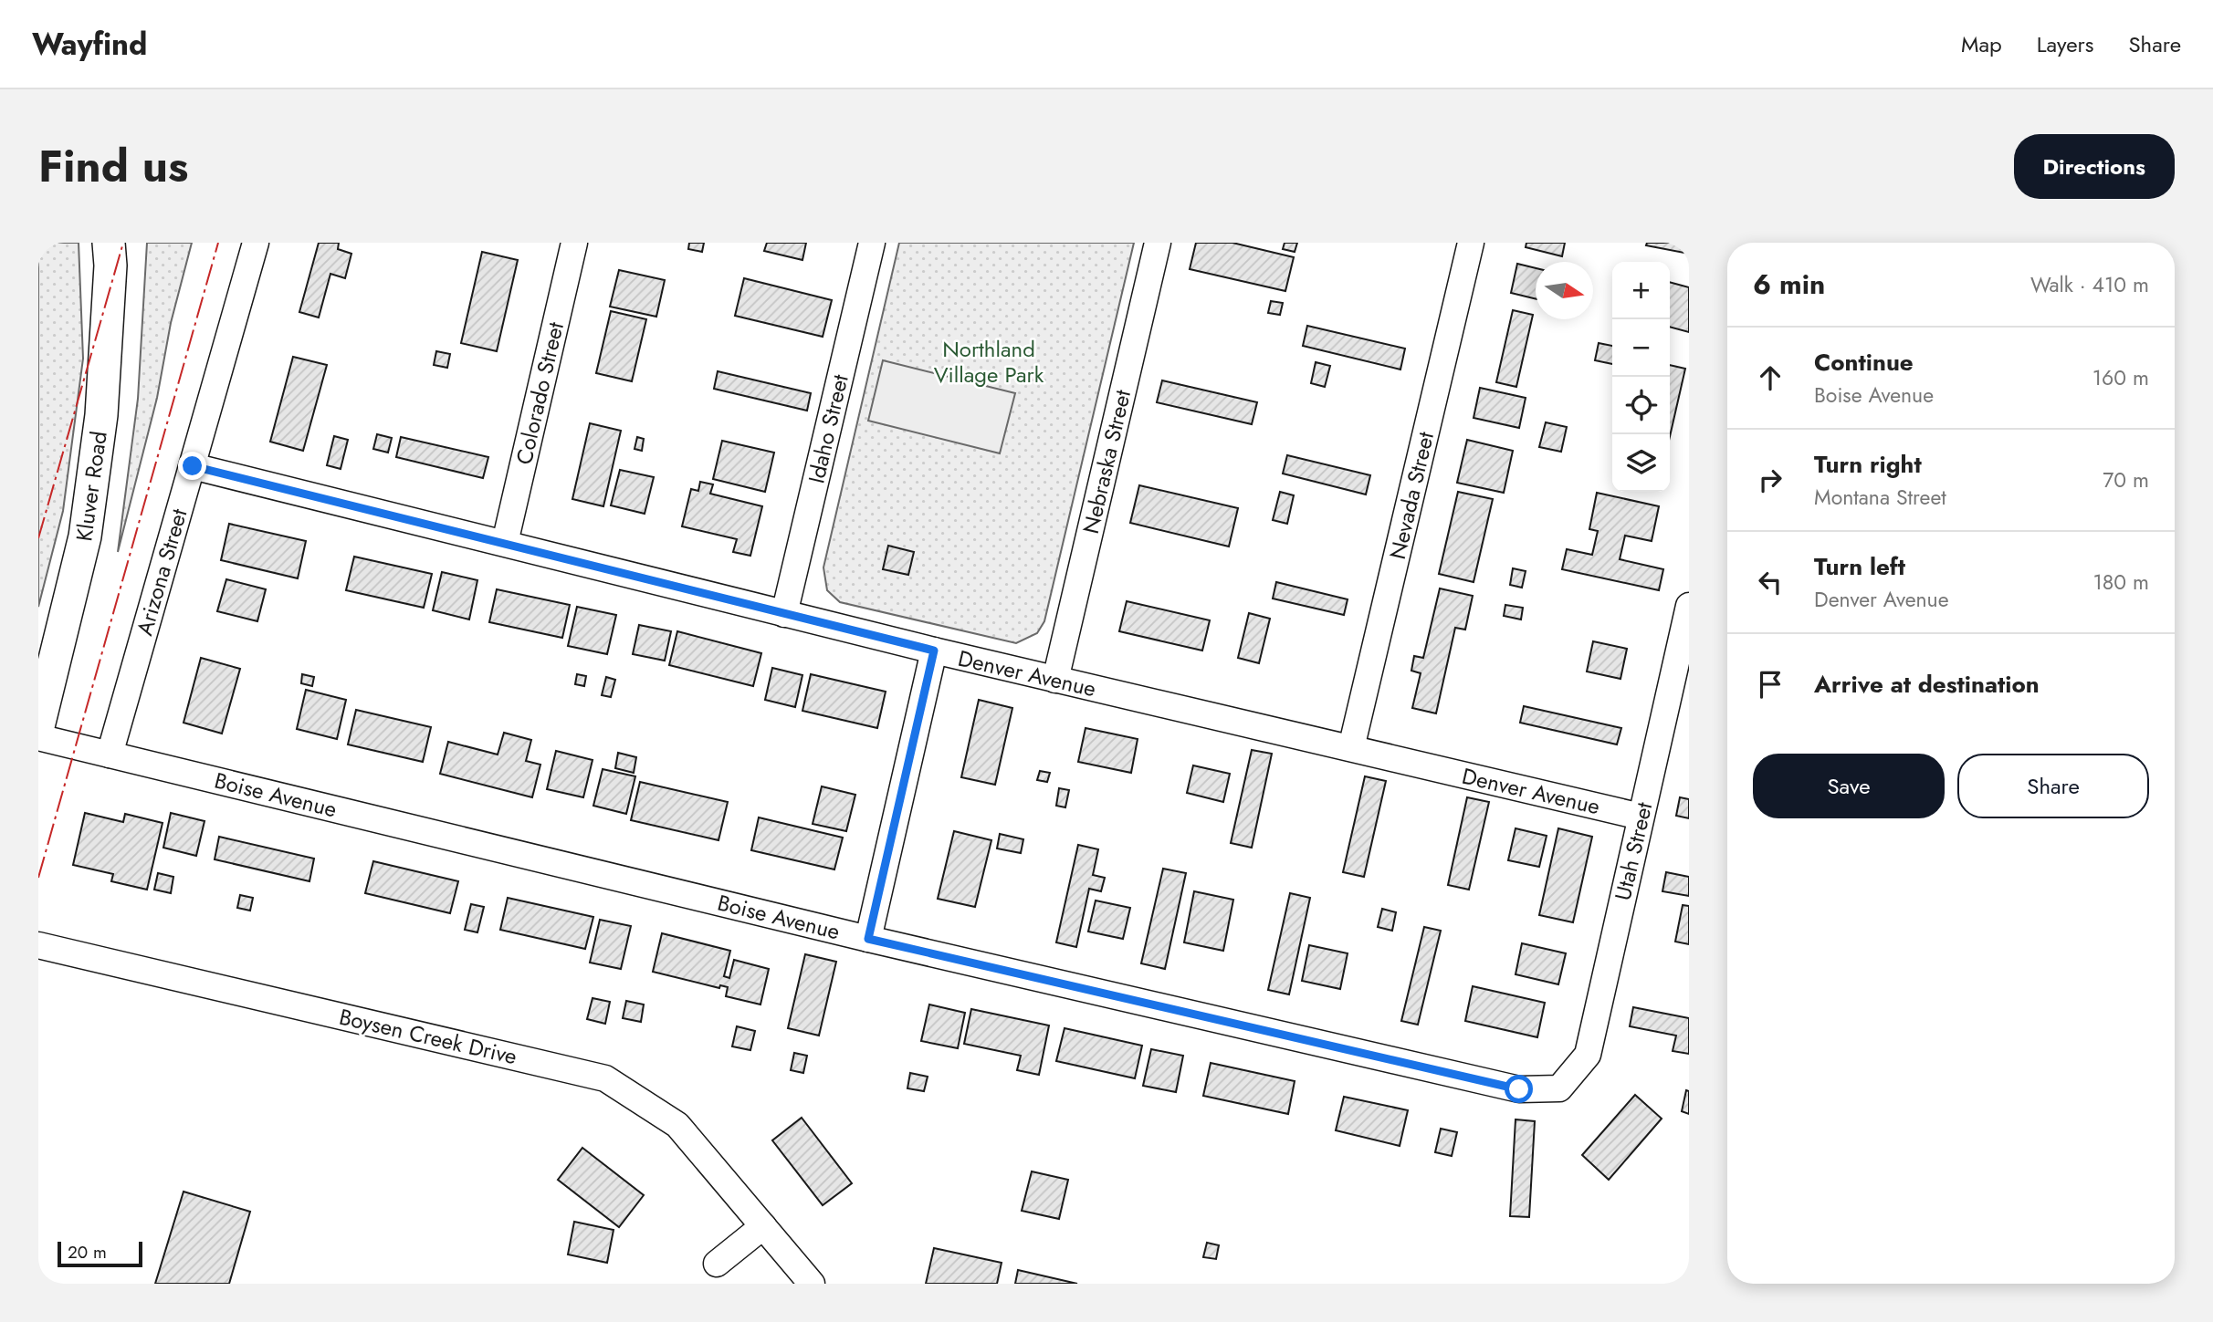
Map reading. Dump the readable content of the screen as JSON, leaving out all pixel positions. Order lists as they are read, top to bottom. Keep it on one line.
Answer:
{"streets":{"street":["Colorado Street","Idaho Street","Nebraska Street","Kluver Road","Nevada Street","Arizona Street","Denver Avenue","Boise Avenue","Utah Street","Boysen Creek Drive"]},"crossings":[["Colorado Street","Denver Avenue"],["Idaho Street","Denver Avenue"],["Nebraska Street","Denver Avenue"],["Nevada Street","Denver Avenue"],["Arizona Street","Denver Avenue"],["Arizona Street","Boise Avenue"],["Denver Avenue","Utah Street"],["Boise Avenue","Utah Street"]],"parks":["Northland Village Park"],"scale_bar":"20 m","north":"right","page":{"header":"Wayfind","nav":["Map","Layers","Share"],"title":"Find us","buttons":["Directions",["Save","Share"]],"heading":["6 min","Walk · 410 m"],"map_buttons":["+","−"],"list":[["Continue","Boise Avenue","160 m"],["Turn right","Montana Street","70 m"],["Turn left","Denver Avenue","180 m"],"Arrive at destination"],"scale":"20 m"}}
